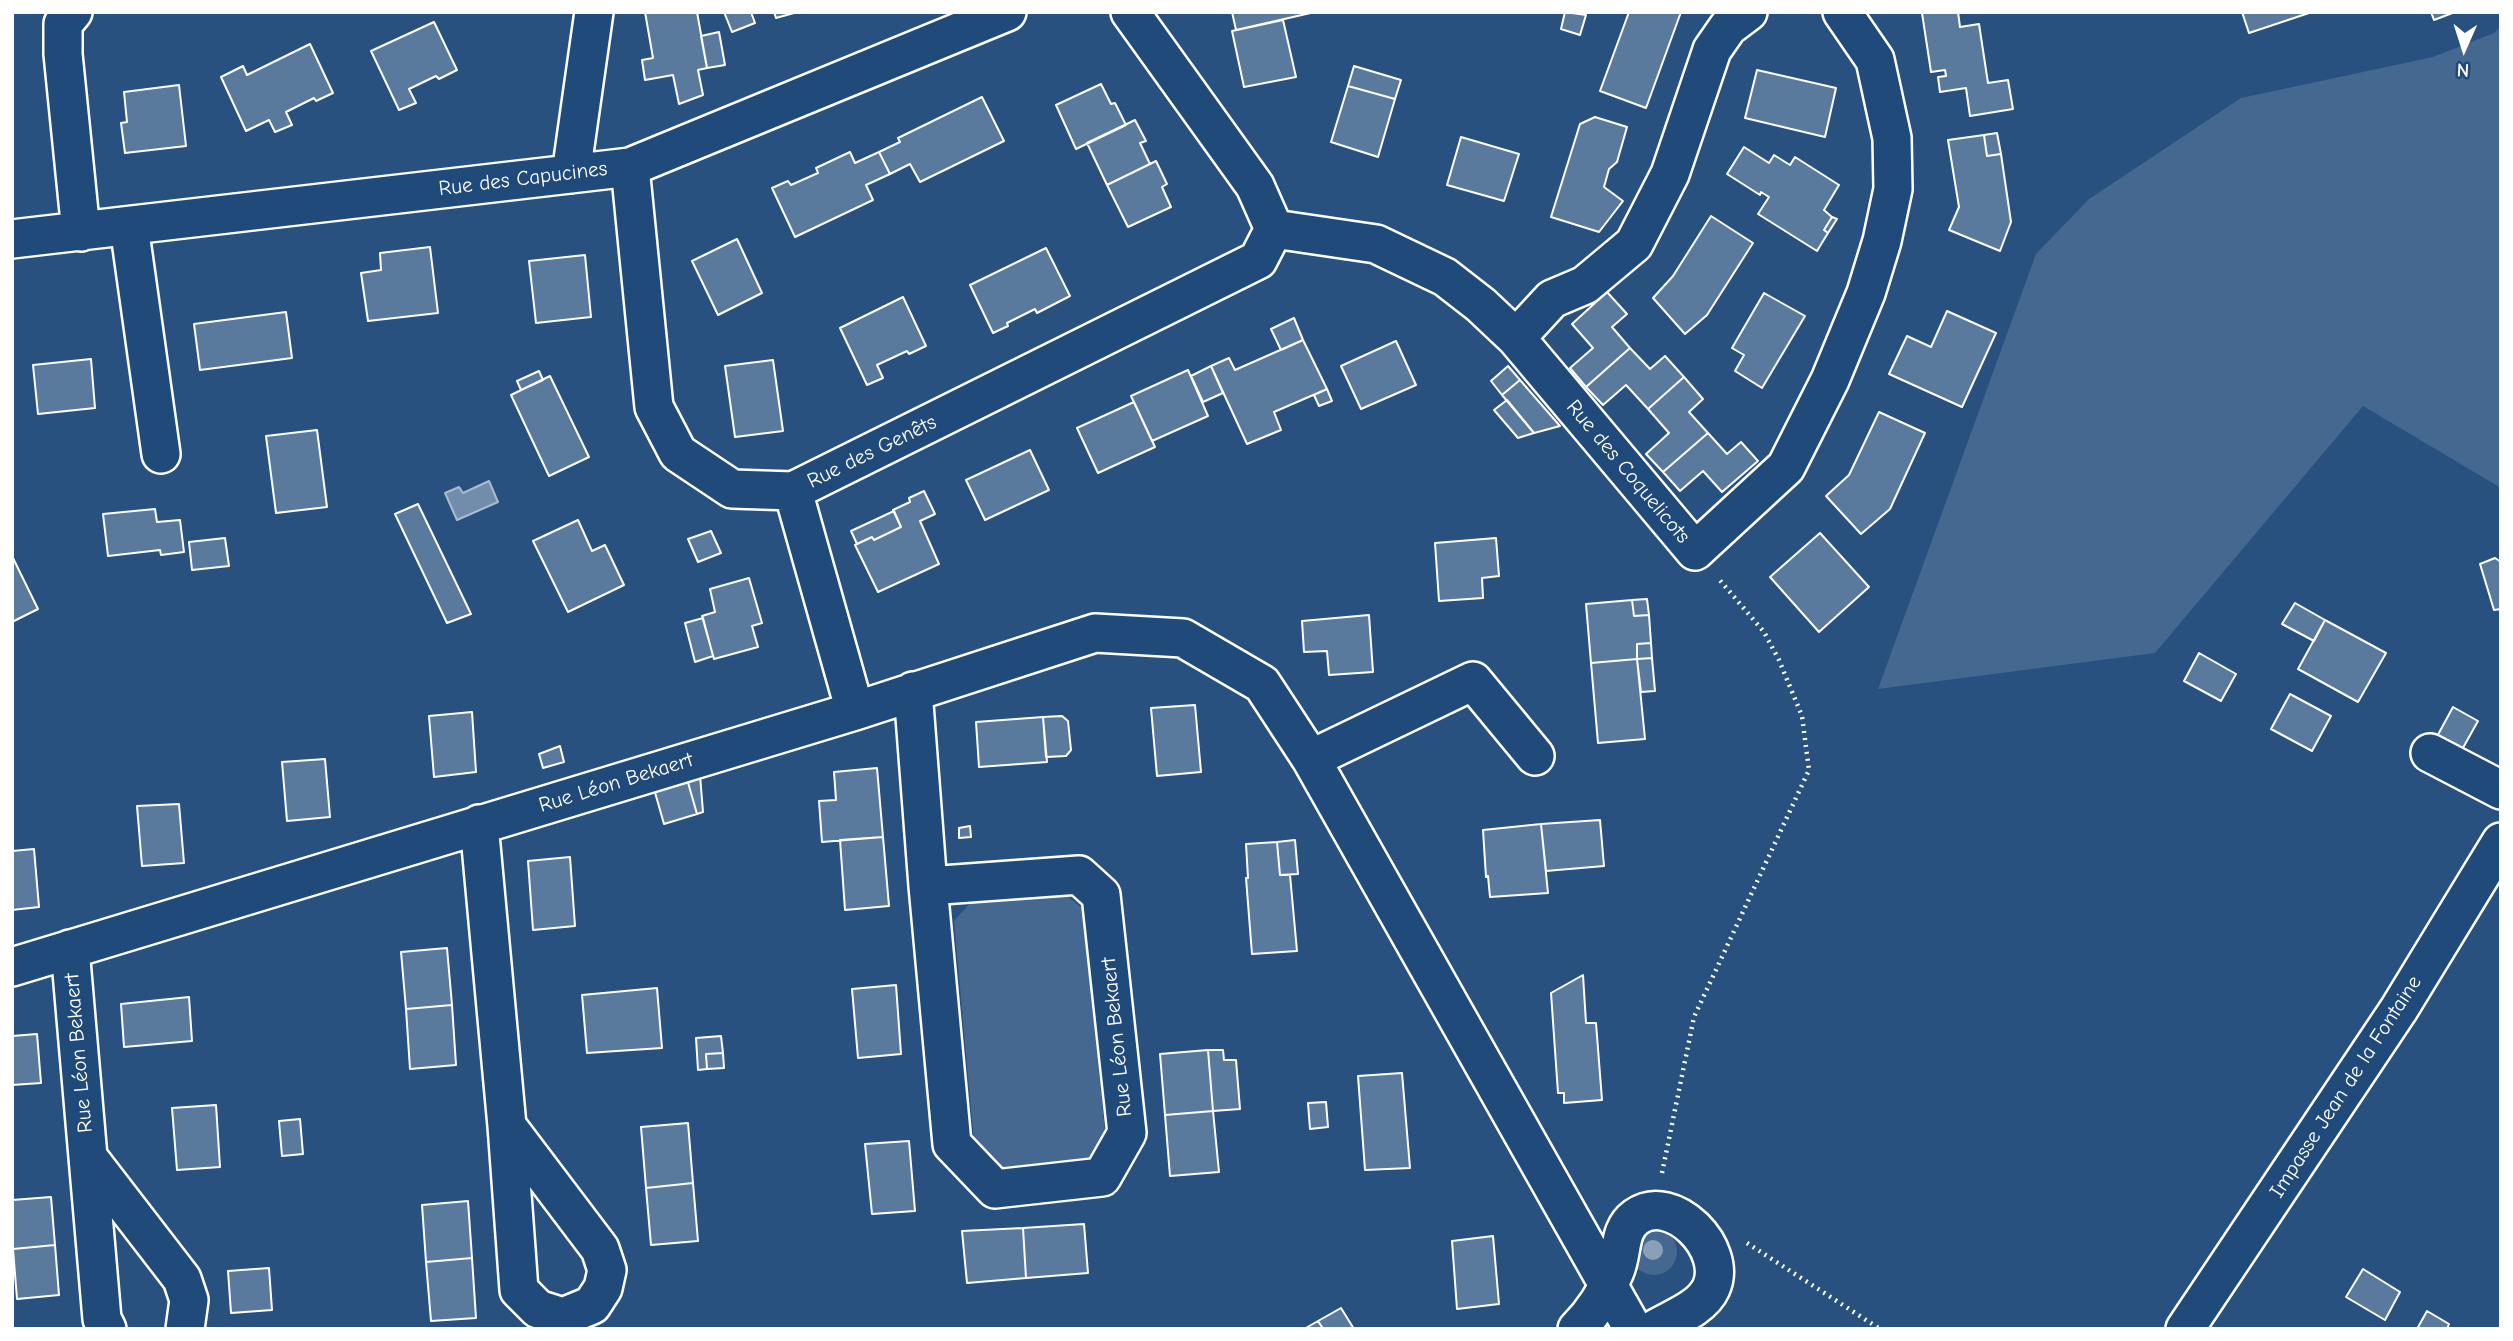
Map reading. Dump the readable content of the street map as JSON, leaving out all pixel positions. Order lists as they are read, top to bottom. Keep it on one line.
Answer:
{"streets":{"street":["Rue des Capucines","Rue des Genêts","Rue des Coquelicots","Rue Léon Bekaert","Impasse Jean de la Fontaine"]},"crossings":[["Rue des Capucines","Rue des Genêts"]],"north":"bottom"}
